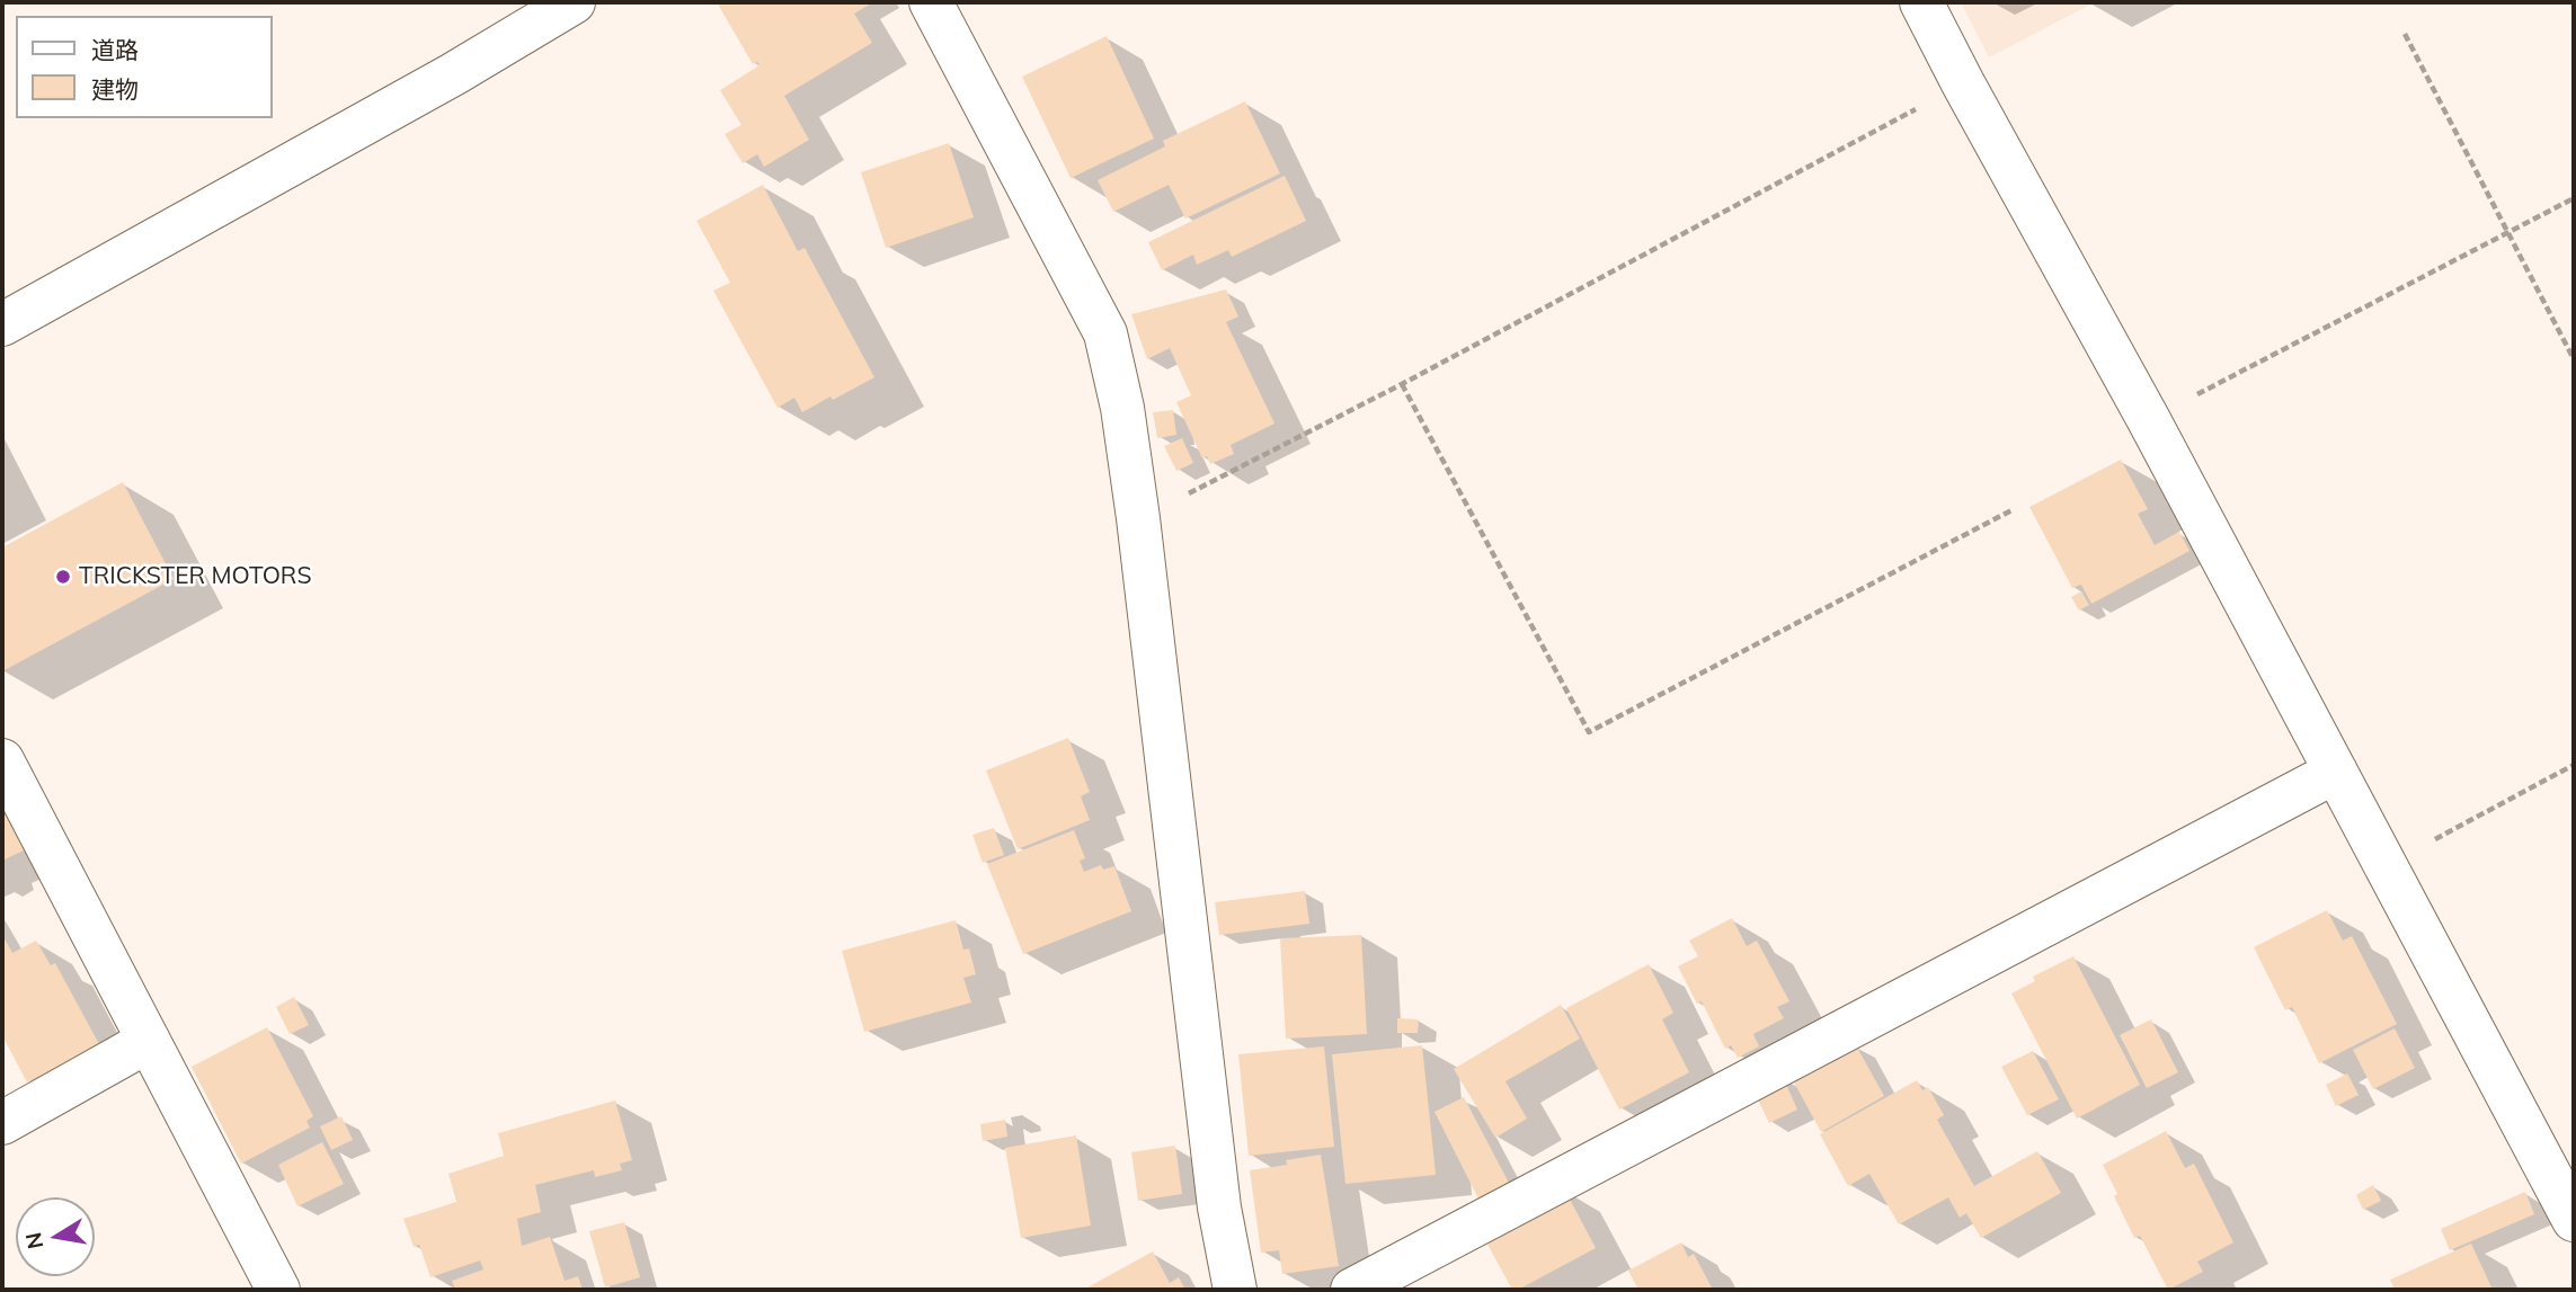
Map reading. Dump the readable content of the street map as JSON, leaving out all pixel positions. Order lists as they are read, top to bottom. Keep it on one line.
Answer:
{"places":["TRICKSTER MOTORS"],"legend":["道路","建物"],"north":"left"}
